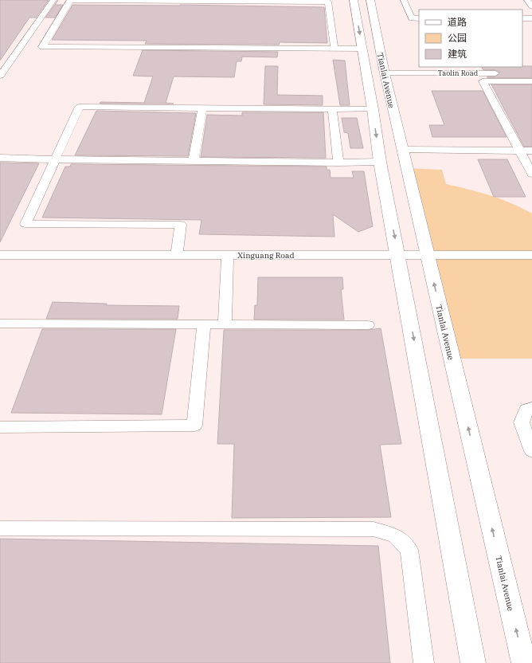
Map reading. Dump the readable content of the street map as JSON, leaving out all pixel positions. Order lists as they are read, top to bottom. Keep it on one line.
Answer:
{"streets":{"main road":["Tianlai Avenue"],"street":["Taolin Road","Xinguang Road"]},"crossings":[["Taolin Road","Tianlai Avenue"],["Tianlai Avenue","Xinguang Road"]],"legend":["道路","公园","建筑"]}
